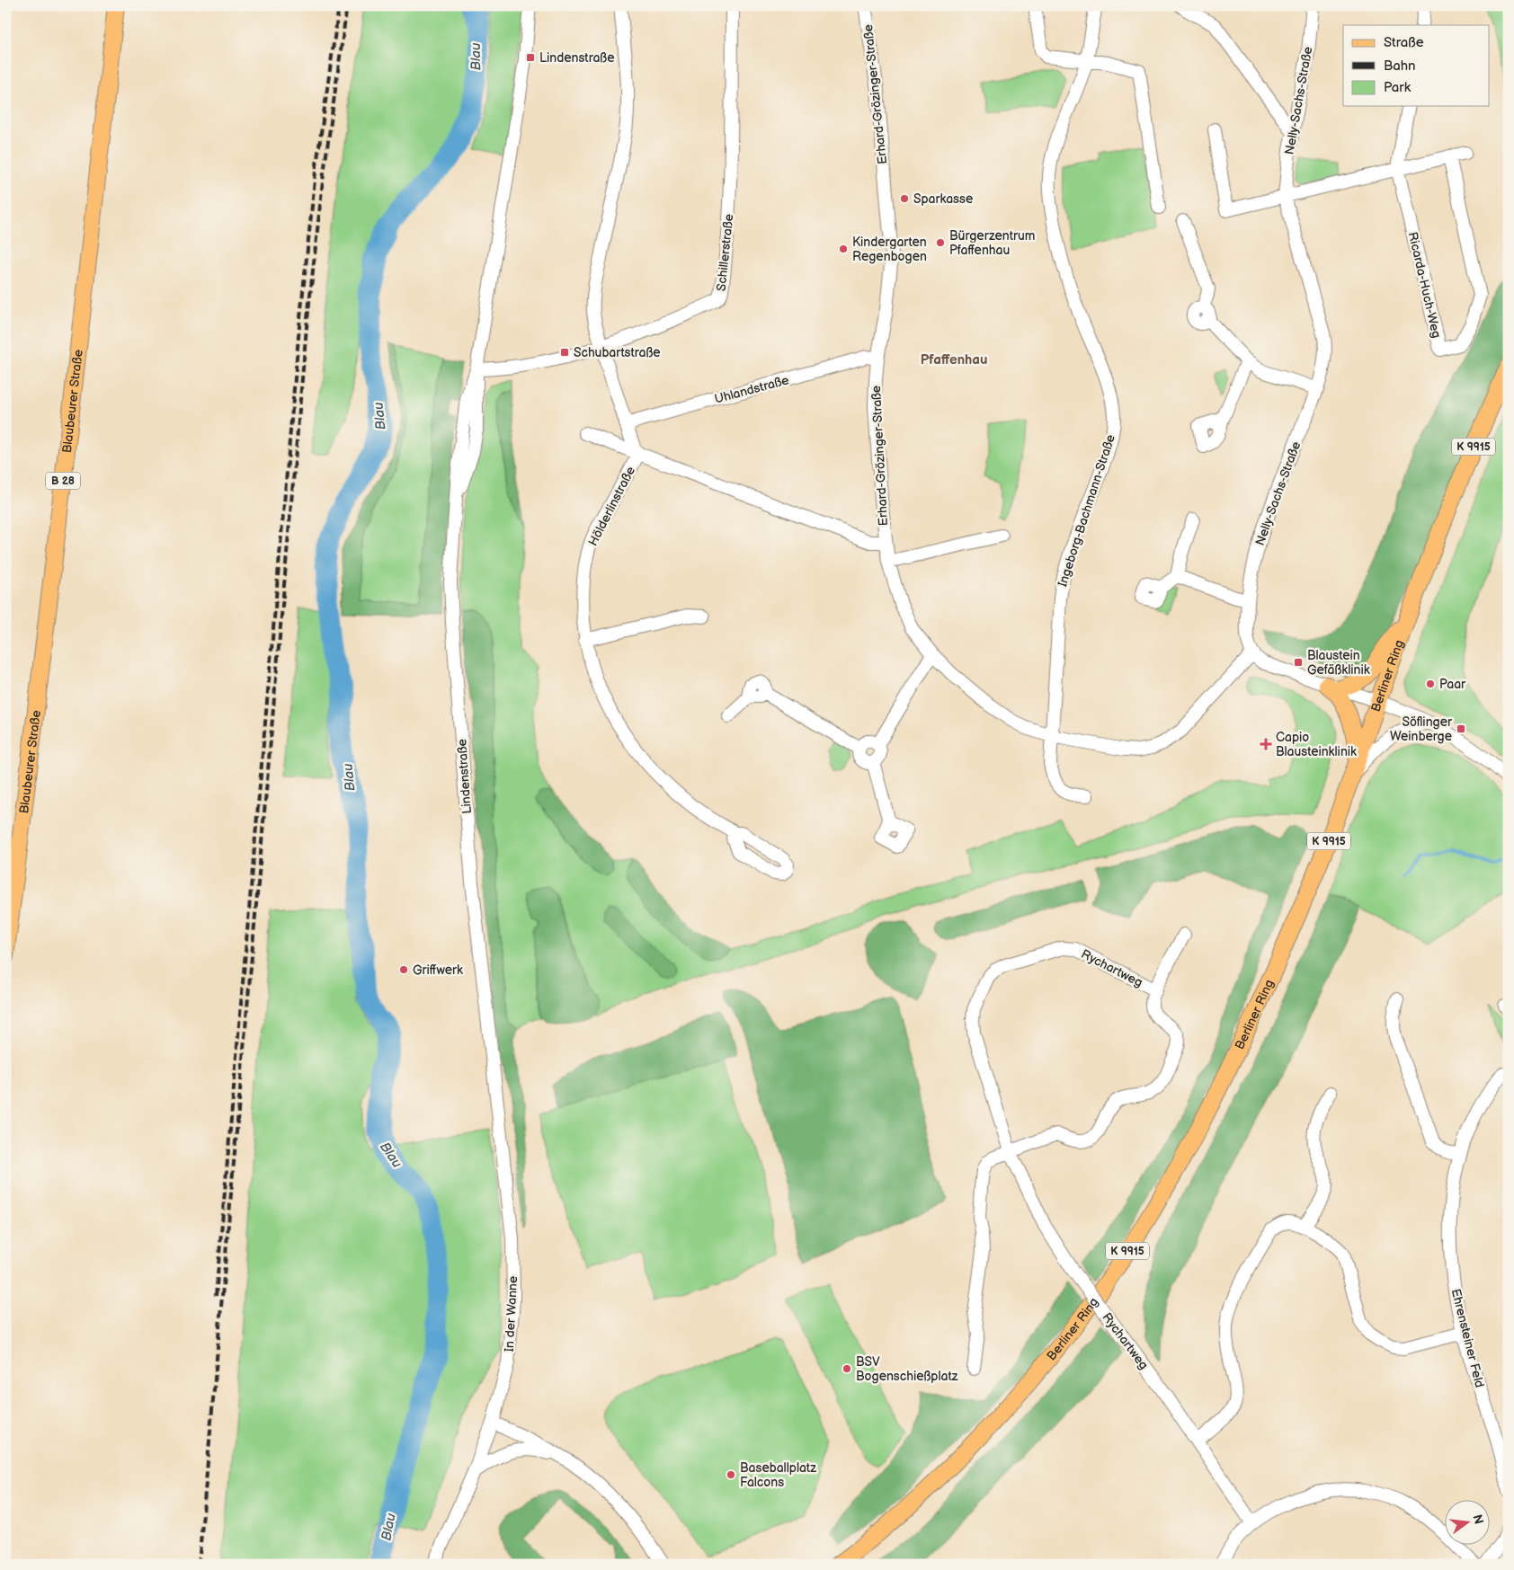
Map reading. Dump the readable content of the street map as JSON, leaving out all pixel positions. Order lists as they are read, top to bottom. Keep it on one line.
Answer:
{"streets":{"main road":["Blaubeurer Straße","K 9915","B 28","Berliner Ring"],"street":["Erhard-Grözinger-Straße","Nelly-Sachs-Straße","Schillerstraße","Ricarda-Huch-Weg","Uhlandstraße","Hölderlinstraße","Ingeborg-Bachmann-Straße","Lindenstraße","Rychartweg","In der Wanne","Ehrensteiner Feld"]},"crossings":[["Erhard-Grözinger-Straße","Nelly-Sachs-Straße"],["Erhard-Grözinger-Straße","Uhlandstraße"],["Erhard-Grözinger-Straße","Ingeborg-Bachmann-Straße"],["Schillerstraße","Lindenstraße"],["Lindenstraße","In der Wanne"]],"districts":["Pfaffenhau"],"water":["Blau"],"places":{"transit":["Lindenstraße","Schubartstraße","Blaustein Gefäßklinik","Söflinger Weinberge"],"other":["Sparkasse","Bürgerzentrum Pfaffenhau","Kindergarten Regenbogen","Paar","Griffwerk","BSV Bogenschießplatz","Baseballplatz Falcons"],"health":["Capio Blausteinklinik"]},"legend":["Straße","Bahn","Park"],"north":"right"}
